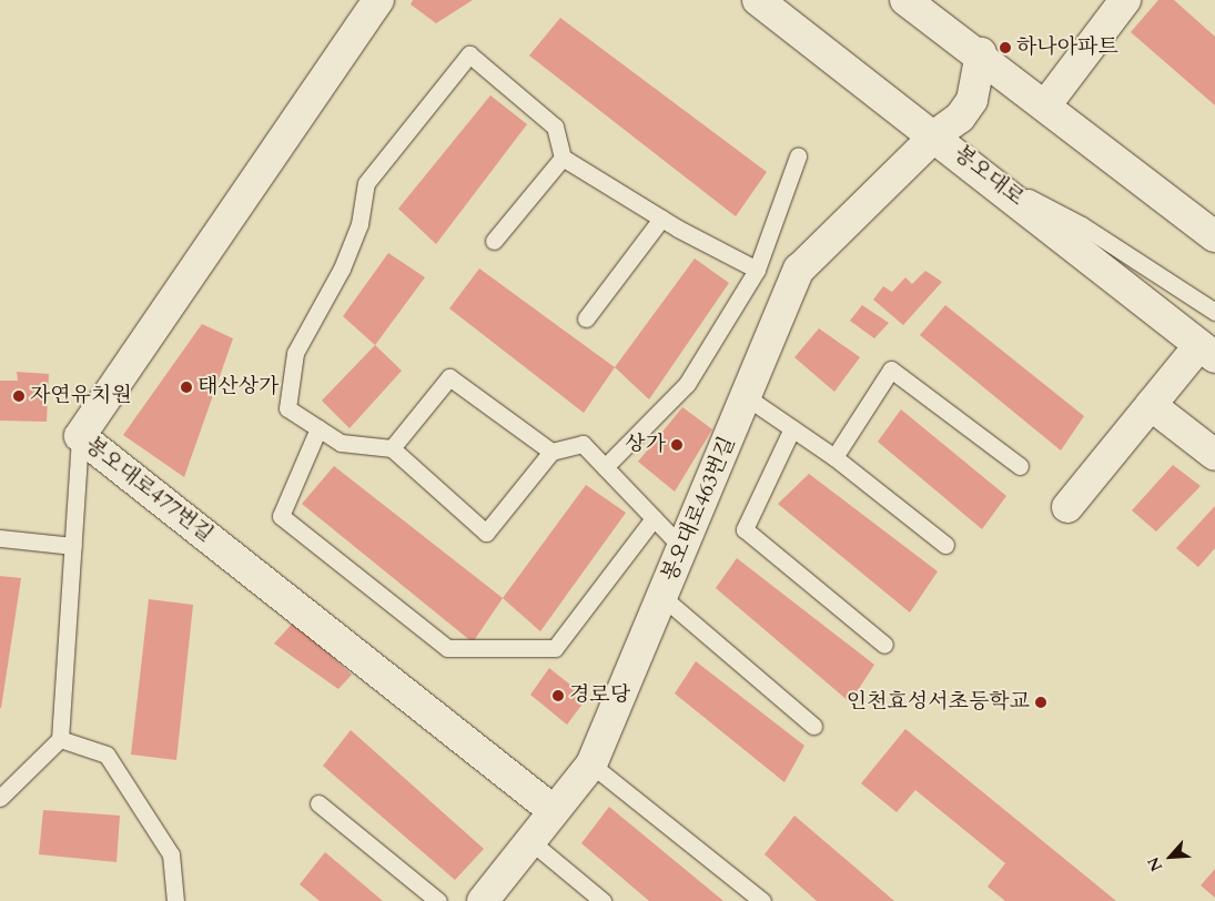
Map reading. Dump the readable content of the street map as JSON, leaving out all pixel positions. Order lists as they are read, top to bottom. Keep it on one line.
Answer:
{"streets":{"street":["봉오대로","봉오대로477번길","봉오대로463번길"]},"crossings":[["봉오대로","봉오대로463번길"],["봉오대로477번길","봉오대로463번길"]],"places":["하나아파트","태산상가","자연유치원","상가","경로당","인천효성서초등학교"],"north":"bottom left"}
